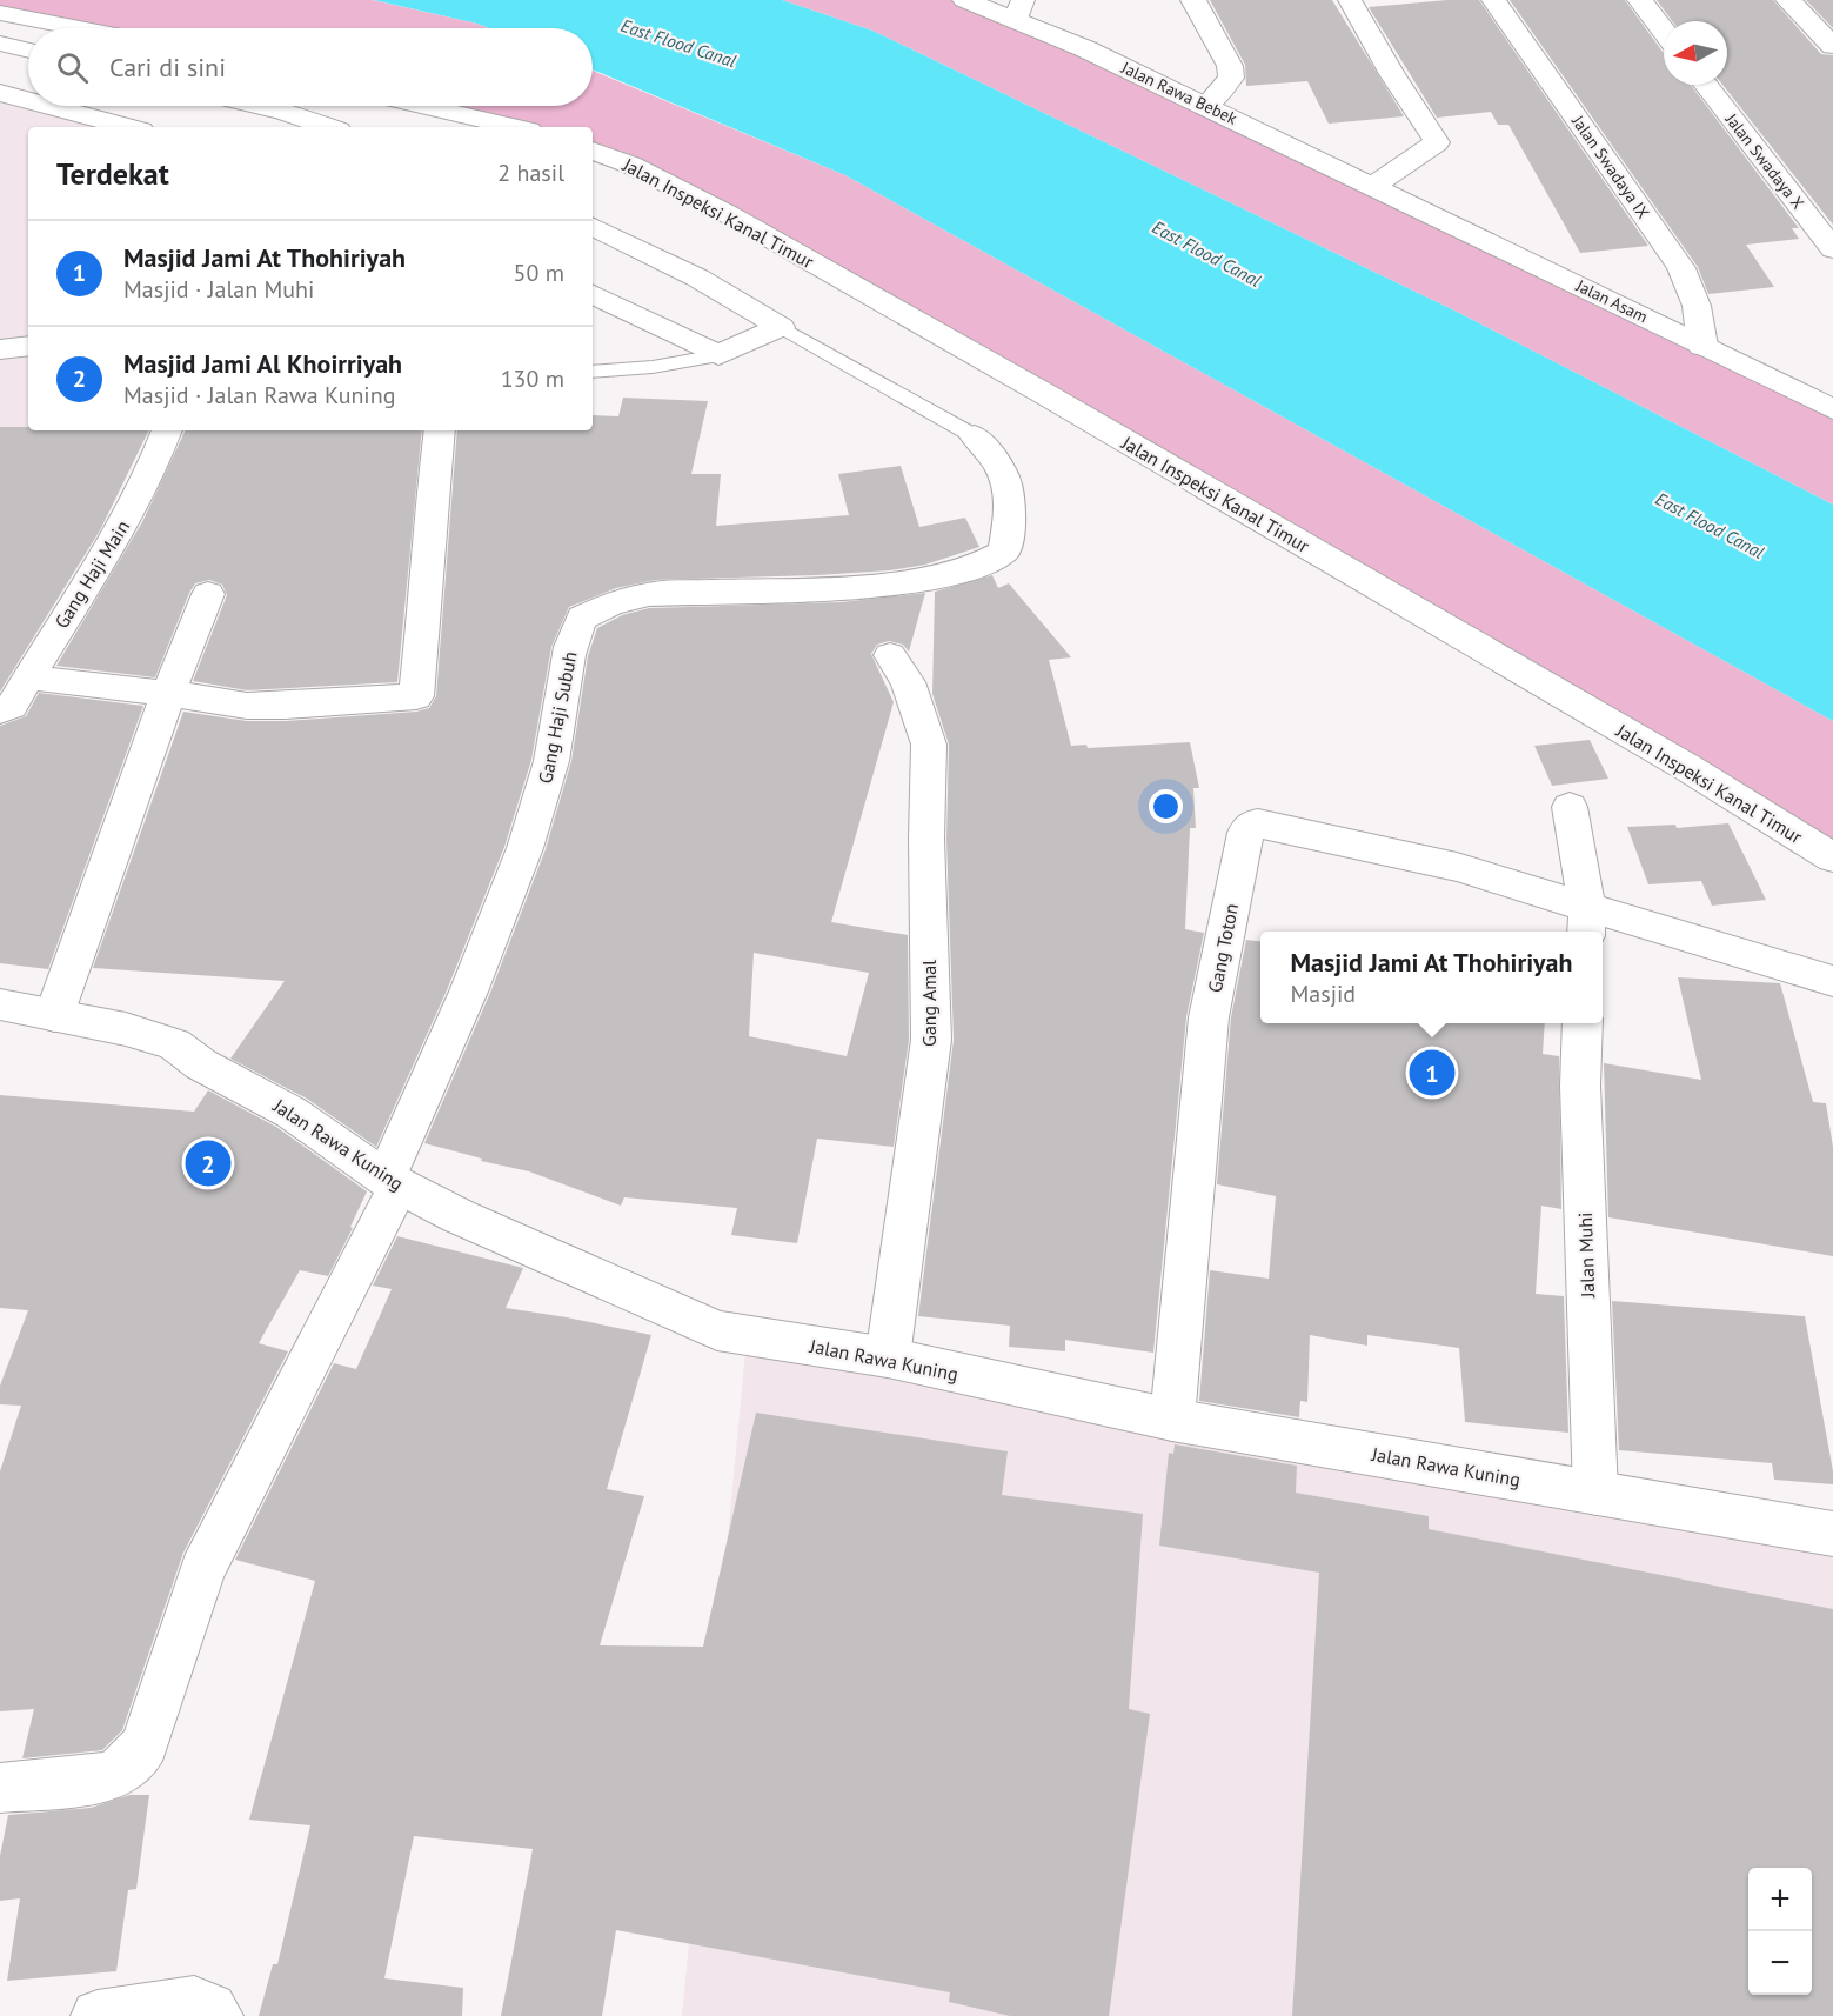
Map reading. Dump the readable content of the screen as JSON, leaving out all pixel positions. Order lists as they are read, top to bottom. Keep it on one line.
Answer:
{"streets":{"street":["Jalan Rawa Bebek","Jalan Swadaya X","Jalan Swadaya IX","Jalan Inspeksi Kanal Timur","Jalan Asam","Gang Haji Main","Gang Haji Subuh","Gang Toton","Gang Amal","Jalan Rawa Kuning","Jalan Muhi"]},"crossings":[["Jalan Rawa Bebek","Jalan Asam"],["Jalan Swadaya IX","Jalan Asam"],["Gang Haji Subuh","Jalan Rawa Kuning"],["Gang Toton","Jalan Rawa Kuning"],["Gang Amal","Jalan Rawa Kuning"],["Jalan Rawa Kuning","Jalan Muhi"]],"water":["East Flood Canal"],"north":"left","page":{"search":"Cari di sini","heading":["Terdekat","2 hasil"],"list":[{"mark":"1","name":"Masjid Jami At Thohiriyah","note":"Masjid · Jalan Muhi","value":"50 m"},{"mark":"2","name":"Masjid Jami Al Khoirriyah","note":"Masjid · Jalan Rawa Kuning","value":"130 m"}],"popup":["Masjid Jami At Thohiriyah","Masjid"],"pins":["1","2"],"map_buttons":["+","−"]}}
